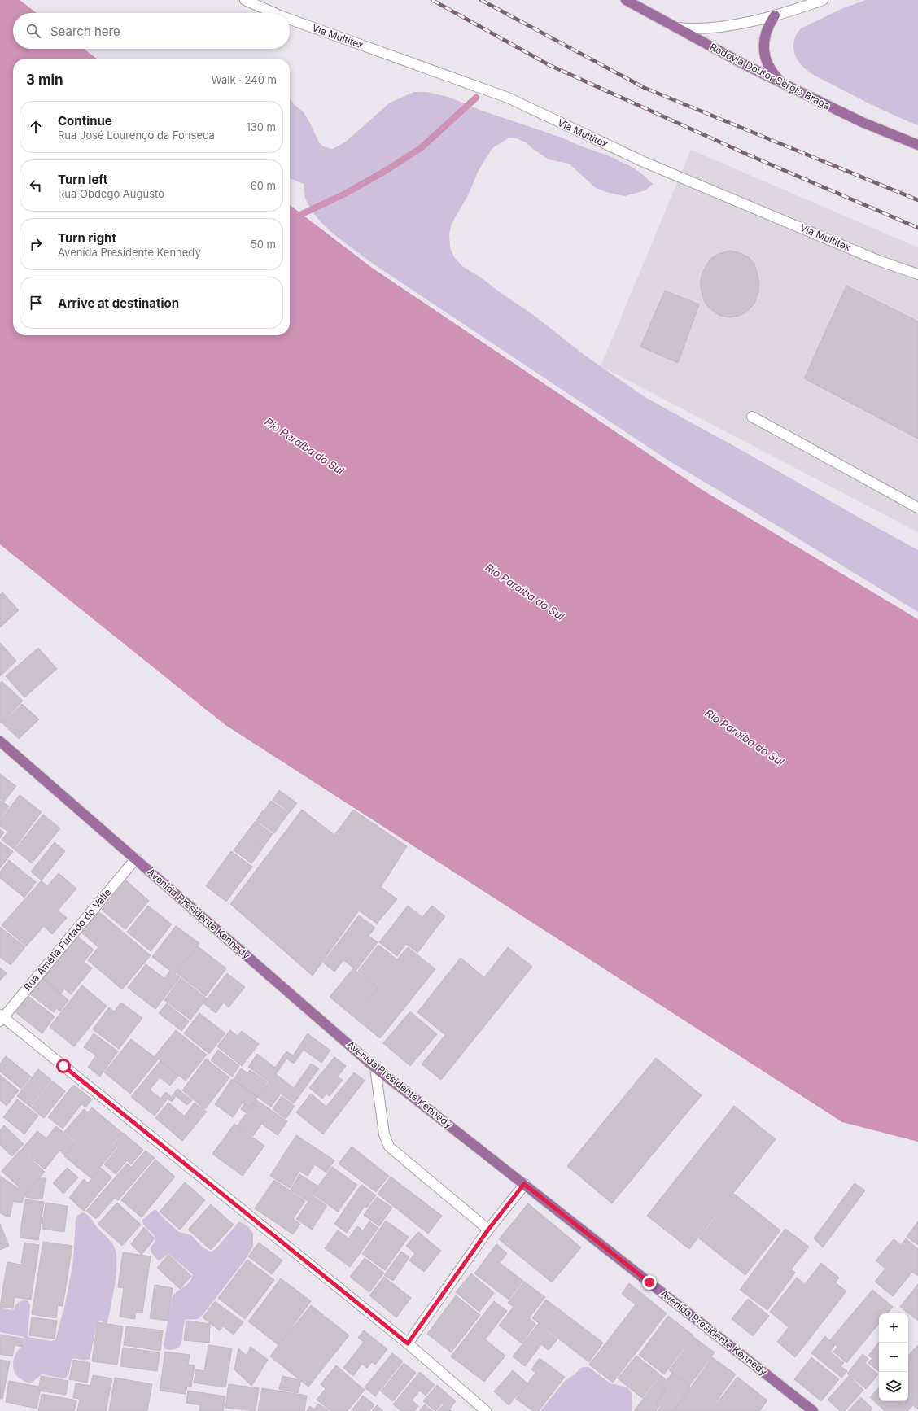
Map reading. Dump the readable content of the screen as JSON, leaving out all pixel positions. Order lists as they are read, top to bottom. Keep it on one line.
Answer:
{"streets":{"main road":["Rodovia Doutor Sérgio Braga","Avenida Presidente Kennedy"],"street":["Via Multitex","Rua Amélia Furtado do Valle"]},"crossings":[["Avenida Presidente Kennedy","Rua Amélia Furtado do Valle"]],"water":["Rio Paraíba do Sul"],"page":{"search":"Search here","heading":["3 min","Walk · 240 m"],"list":[["Continue","Rua José Lourenço da Fonseca","130 m"],["Turn left","Rua Obdego Augusto","60 m"],["Turn right","Avenida Presidente Kennedy","50 m"],"Arrive at destination"],"map_buttons":["+","−"]}}
